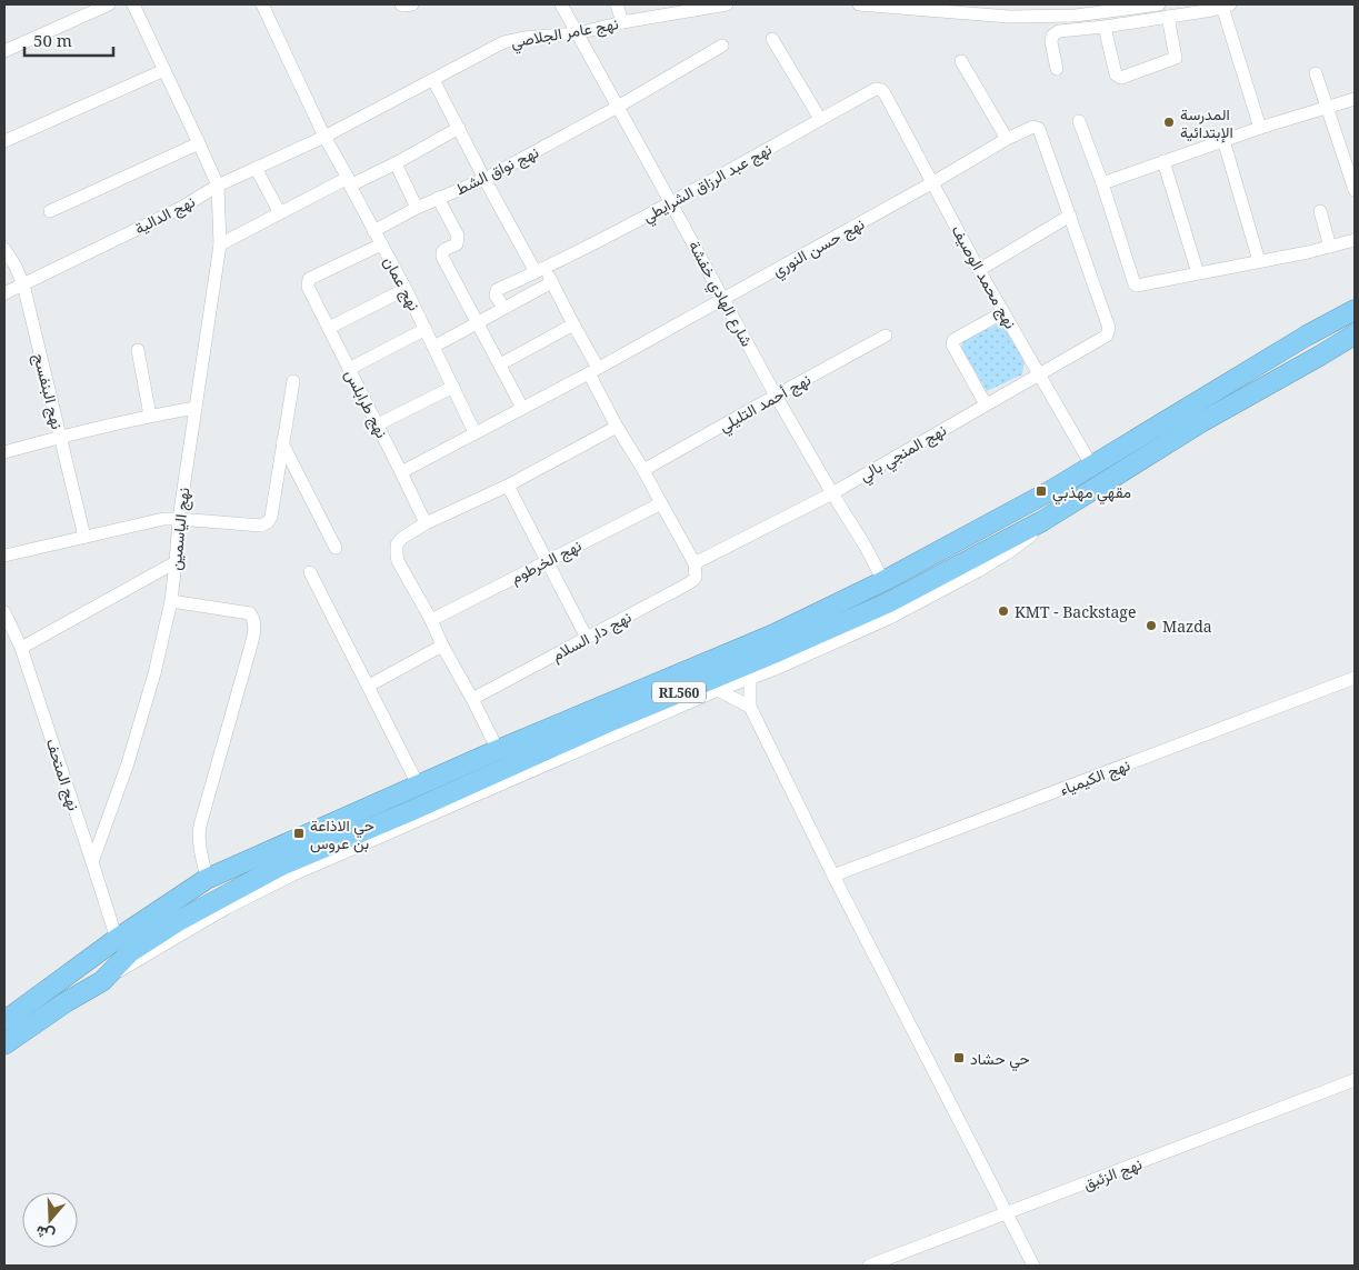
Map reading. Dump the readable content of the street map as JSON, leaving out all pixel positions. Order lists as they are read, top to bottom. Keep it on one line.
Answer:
{"streets":{"highway":["RL560"],"street":["نهج عامر الجلاصي","نهج نواق الشط","نهج عبد الرزاق الشرايطي","نهج الدالية","نهج حسن النوري","نهج محمد الوصيف","نهج عمان","شارع الهادي خفشة","نهج البنفسج","نهج أحمد التليلي","نهج طرابلس","نهج المنجي بالي","نهج الياسمين","نهج الخرطوم","نهج دار السلام","نهج المتحف","نهج الكيمياء","نهج الزئبق"]},"crossings":[["نهج عامر الجلاصي","نهج الدالية"],["نهج عامر الجلاصي","نهج عمان"],["نهج عامر الجلاصي","شارع الهادي خفشة"],["نهج نواق الشط","نهج عمان"],["نهج نواق الشط","شارع الهادي خفشة"],["نهج عبد الرزاق الشرايطي","نهج محمد الوصيف"],["نهج عبد الرزاق الشرايطي","شارع الهادي خفشة"],["نهج الدالية","نهج عمان"],["نهج الدالية","نهج البنفسج"],["نهج الدالية","نهج الياسمين"],["نهج حسن النوري","نهج محمد الوصيف"],["نهج حسن النوري","نهج عمان"],["نهج حسن النوري","شارع الهادي خفشة"],["نهج حسن النوري","نهج طرابلس"],["نهج حسن النوري","نهج المنجي بالي"],["نهج محمد الوصيف","نهج المنجي بالي"],["نهج محمد الوصيف","RL560"],["نهج عمان","نهج طرابلس"],["شارع الهادي خفشة","نهج أحمد التليلي"],["شارع الهادي خفشة","نهج المنجي بالي"],["شارع الهادي خفشة","RL560"],["نهج المنجي بالي","نهج دار السلام"],["نهج الياسمين","نهج المتحف"],["RL560","نهج المتحف"]],"places":{"other":["المدرسة الإبتدائية","KMT - Backstage","Mazda"],"transit":["مقهي مهذبي","حي الاذاعة بن عروس","حي حشاد"]},"scale_bar":"50 m","north":"bottom"}
